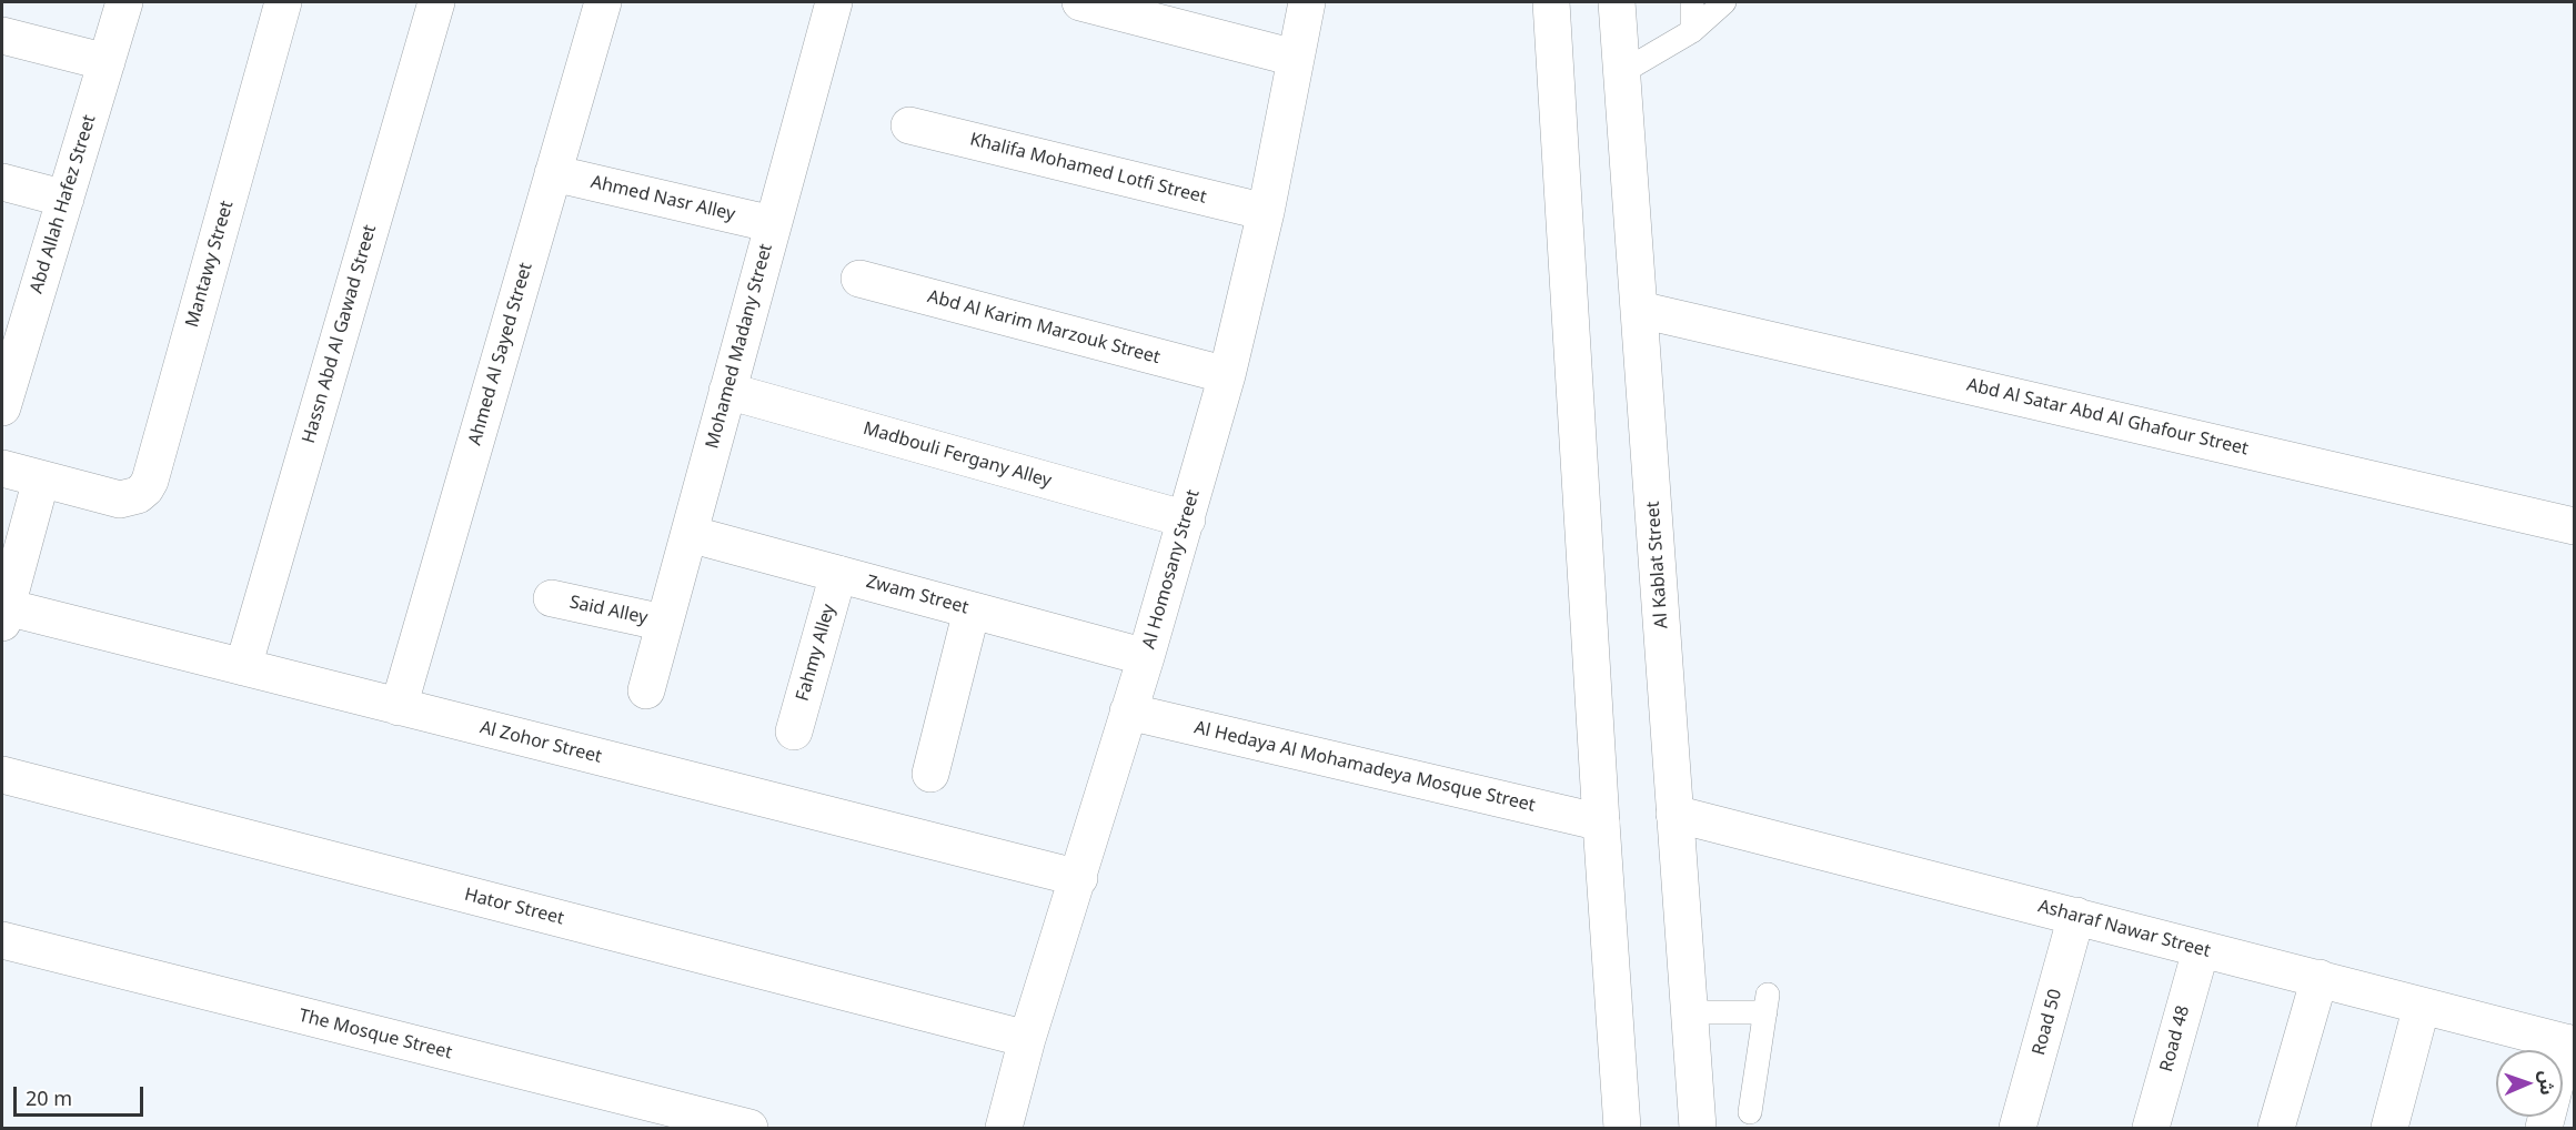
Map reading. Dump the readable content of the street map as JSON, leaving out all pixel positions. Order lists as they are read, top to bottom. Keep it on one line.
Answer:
{"streets":{"street":["Khalifa Mohamed Lotfi Street","Ahmed Nasr Alley","Abd Allah Hafez Street","Mantawy Street","Abd Al Karim Marzouk Street","Hassn Abd Al Gawad Street","Mohamed Madany Street","Ahmed Al Sayed Street","Abd Al Satar Abd Al Ghafour Street","Madbouli Fergany Alley","Al Kablat Street","Al Homosany Street","Zwam Street","Said Alley","Fahmy Alley","Al Zohor Street","Al Hedaya Al Mohamadeya Mosque Street","Hator Street","Asharaf Nawar Street","Road 50","The Mosque Street","Road 48"]},"crossings":[["Khalifa Mohamed Lotfi Street","Al Homosany Street"],["Ahmed Nasr Alley","Mohamed Madany Street"],["Ahmed Nasr Alley","Ahmed Al Sayed Street"],["Abd Al Karim Marzouk Street","Al Homosany Street"],["Hassn Abd Al Gawad Street","Al Zohor Street"],["Mohamed Madany Street","Madbouli Fergany Alley"],["Mohamed Madany Street","Zwam Street"],["Mohamed Madany Street","Said Alley"],["Ahmed Al Sayed Street","Al Zohor Street"],["Abd Al Satar Abd Al Ghafour Street","Al Kablat Street"],["Madbouli Fergany Alley","Al Homosany Street"],["Al Kablat Street","Asharaf Nawar Street"],["Al Homosany Street","Zwam Street"],["Al Homosany Street","Al Zohor Street"],["Al Homosany Street","Al Hedaya Al Mohamadeya Mosque Street"],["Al Homosany Street","Hator Street"],["Zwam Street","Fahmy Alley"],["Asharaf Nawar Street","Road 50"],["Asharaf Nawar Street","Road 48"]],"scale_bar":"20 m","north":"right"}
